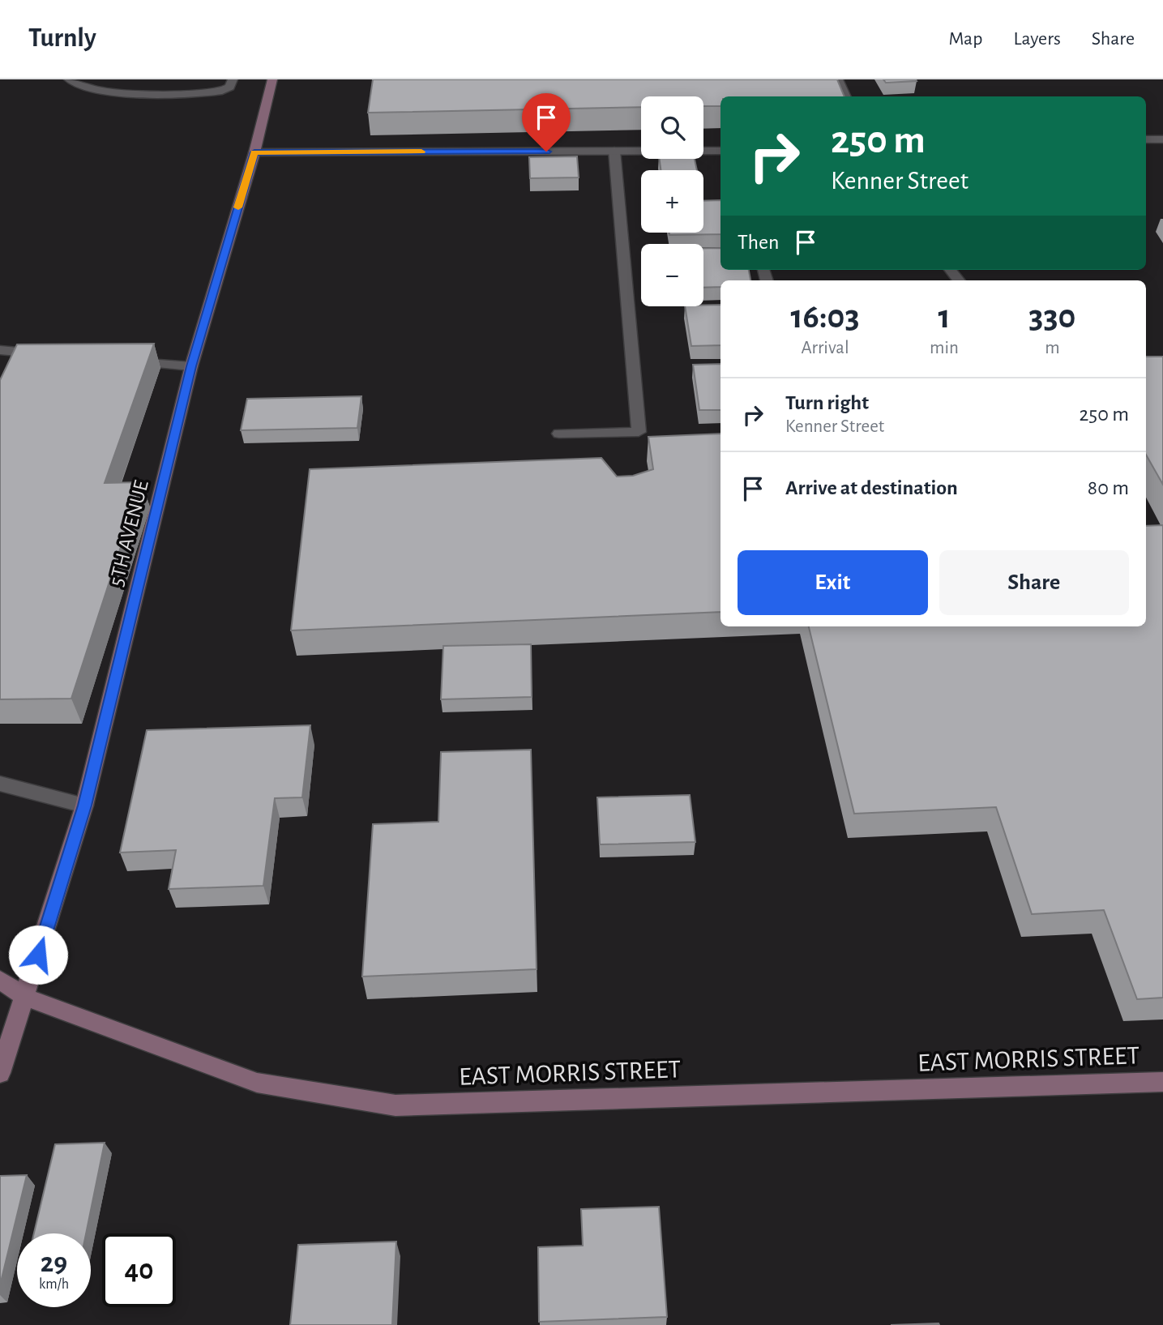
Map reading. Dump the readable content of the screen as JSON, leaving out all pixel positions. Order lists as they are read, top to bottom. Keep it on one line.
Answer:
{"streets":{"street":["5TH AVENUE","EAST MORRIS STREET"]},"crossings":[["5TH AVENUE","EAST MORRIS STREET"]],"page":{"header":"Turnly","nav":["Map","Layers","Share"],"map_buttons":["+","−"],"turn":["250 m","Kenner Street"],"then":"Then","eta":["16:03","Arrival","1","min","330","m"],"list":[{"name":"Turn right","note":"Kenner Street","value":"250 m"},{"name":"Arrive at destination","value":"80 m"}],"buttons":["Exit","Share"],"speed":"29 km/h","limit":"40"}}
